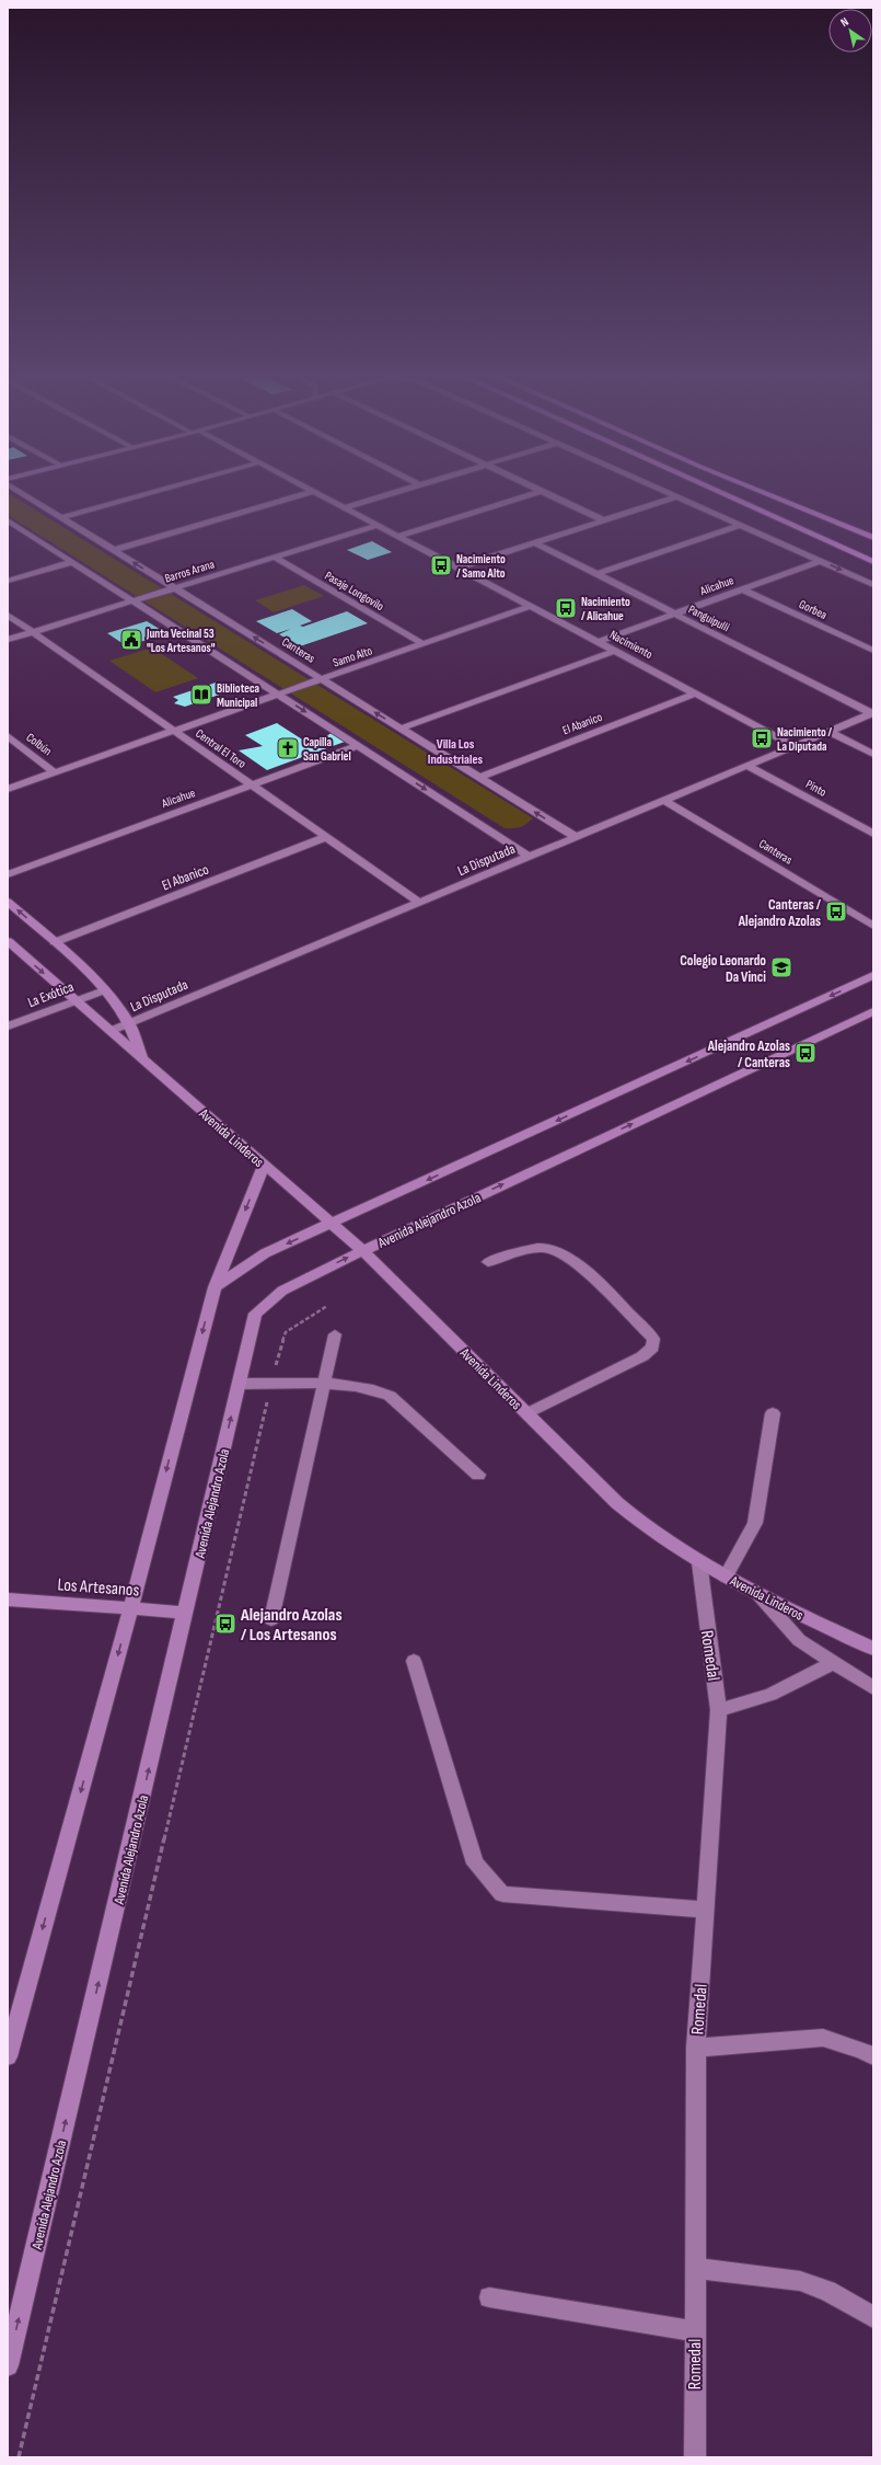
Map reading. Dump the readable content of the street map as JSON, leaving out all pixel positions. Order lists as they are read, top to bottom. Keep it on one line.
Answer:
{"streets":{"main road":["Avenida Linderos","Avenida Alejandro Azola","Los Artesanos"],"street":["Barros Arana","Alicahue","Pasaje Longovilo","Gorbea","Panguipulli","Nacimiento","Canteras","Samo Alto","El Abanico","Colbún","Central El Toro","Pinto","La Disputada","La Exótica","Romedal"]},"crossings":[["Barros Arana","Pasaje Longovilo"],["Barros Arana","Nacimiento"],["Barros Arana","Canteras"],["Barros Arana","Central El Toro"],["Alicahue","Gorbea"],["Alicahue","Panguipulli"],["Alicahue","Nacimiento"],["Alicahue","Central El Toro"],["Pasaje Longovilo","Samo Alto"],["Panguipulli","La Disputada"],["Nacimiento","Samo Alto"],["Nacimiento","El Abanico"],["Nacimiento","La Disputada"],["Canteras","Samo Alto"],["Canteras","El Abanico"],["Canteras","La Disputada"],["Samo Alto","Colbún"],["Samo Alto","Central El Toro"],["El Abanico","Central El Toro"],["El Abanico","Avenida Linderos"],["Central El Toro","La Disputada"],["Pinto","La Disputada"],["La Disputada","Avenida Linderos"],["La Exótica","Avenida Linderos"],["Avenida Linderos","Avenida Alejandro Azola"],["Avenida Linderos","Romedal"],["Avenida Alejandro Azola","Los Artesanos"]],"districts":["Villa Los Industriales"],"places":{"bus stop":["Nacimiento / Samo Alto","Nacimiento / Alicahue","Nacimiento / La Diputada","Canteras / Alejandro Azolas","Alejandro Azolas / Canteras","Alejandro Azolas / Los Artesanos"],"public building":["Junta Vecinal 53 \"Los Artesanos\""],"library":["Biblioteca Municipal"],"church":["Capilla San Gabriel"],"school or university":["Colegio Leonardo Da Vinci"]},"north":"top left"}
